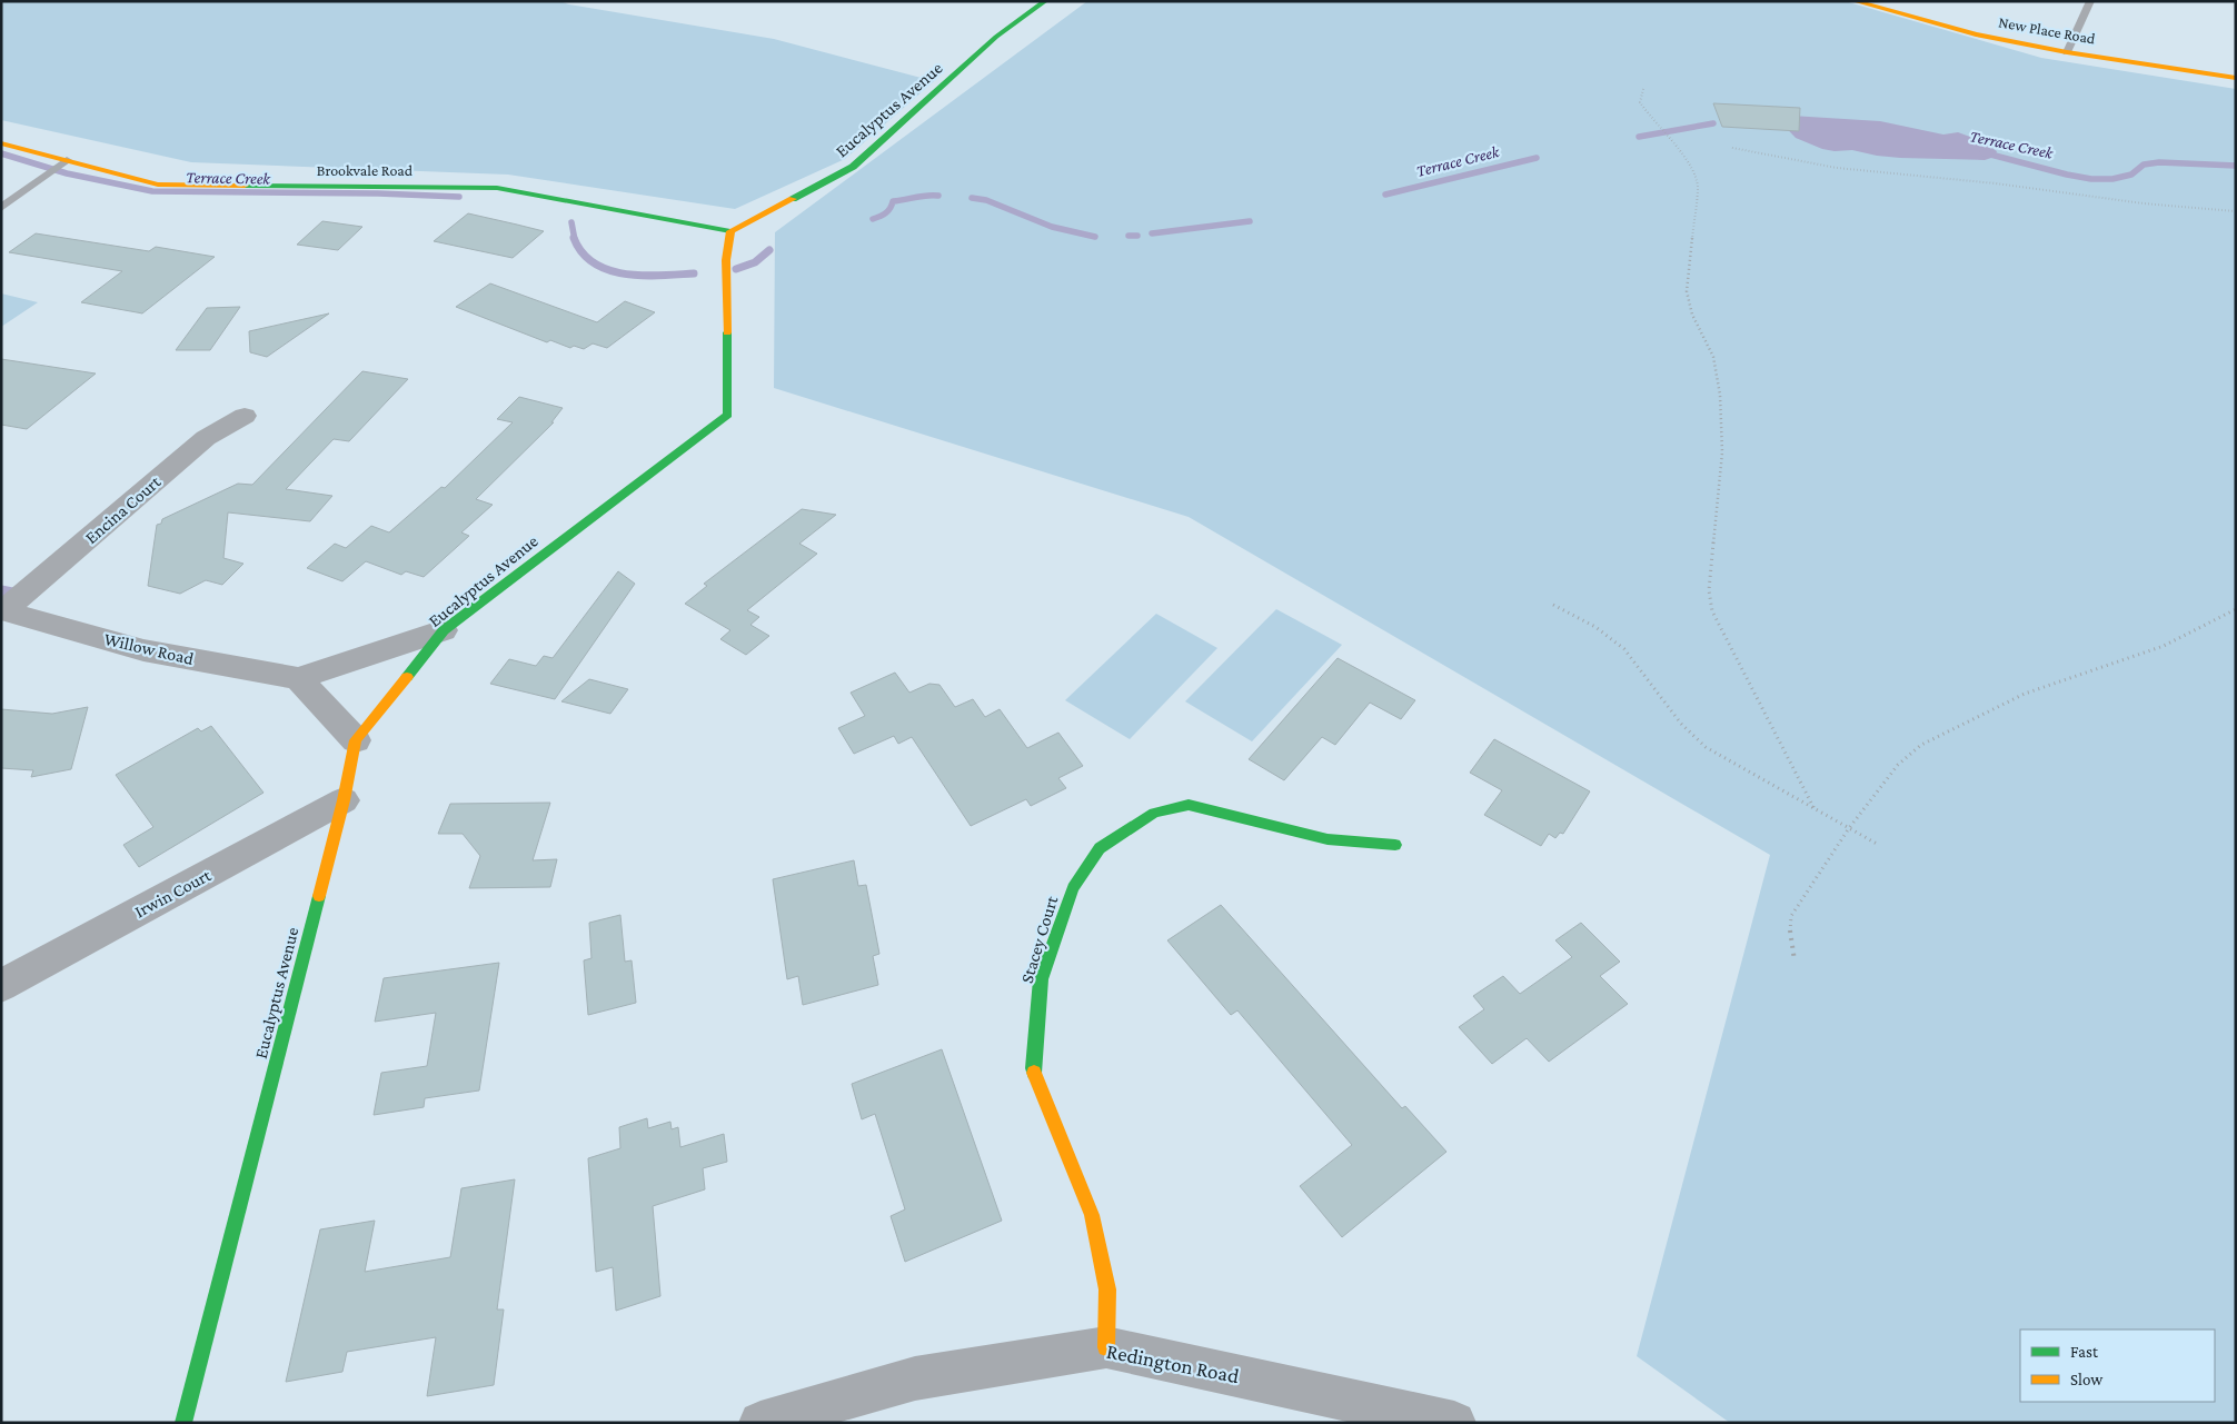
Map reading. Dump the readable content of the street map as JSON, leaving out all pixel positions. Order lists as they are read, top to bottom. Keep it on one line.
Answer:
{"streets":{"street":["New Place Road","Eucalyptus Avenue","Brookvale Road","Encina Court","Willow Road","Irwin Court","Stacey Court","Redington Road"]},"crossings":[["Eucalyptus Avenue","Brookvale Road"],["Eucalyptus Avenue","Willow Road"],["Eucalyptus Avenue","Irwin Court"],["Encina Court","Willow Road"],["Stacey Court","Redington Road"]],"water":["Terrace Creek"],"legend":["Fast","Slow"]}
